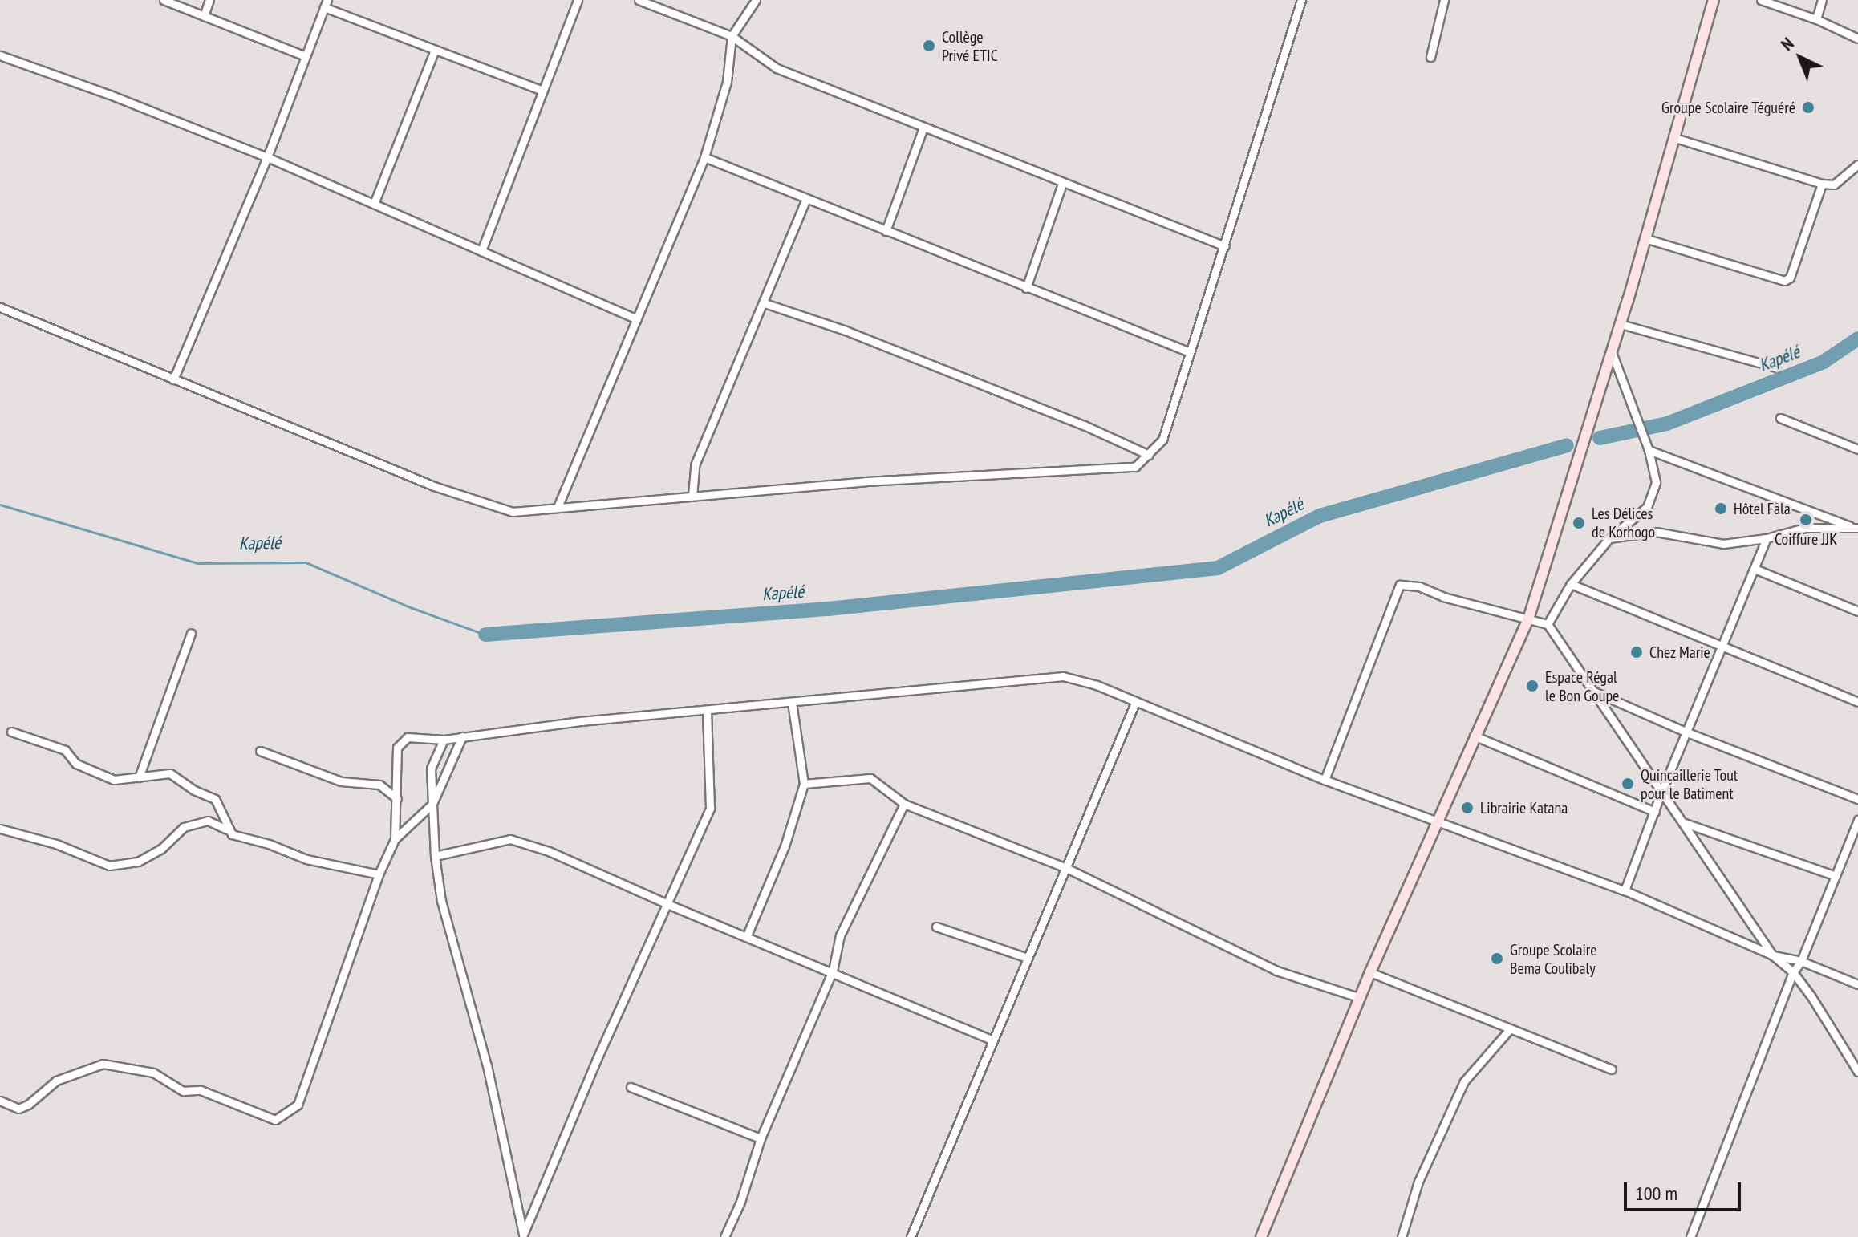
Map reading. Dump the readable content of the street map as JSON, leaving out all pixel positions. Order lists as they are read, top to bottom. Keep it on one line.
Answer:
{"water":["Kapélé"],"places":["Collège Privé ETIC","Groupe Scolaire Téguéré","Hôtel Fala","Coiffure JJK","Les Délices de Korhogo","Chez Marie","Espace Régal le Bon Goupe","Quincaillerie Tout pour le Batiment","Librairie Katana","Groupe Scolaire Bema Coulibaly"],"scale_bar":"100 m","north":"top left"}
